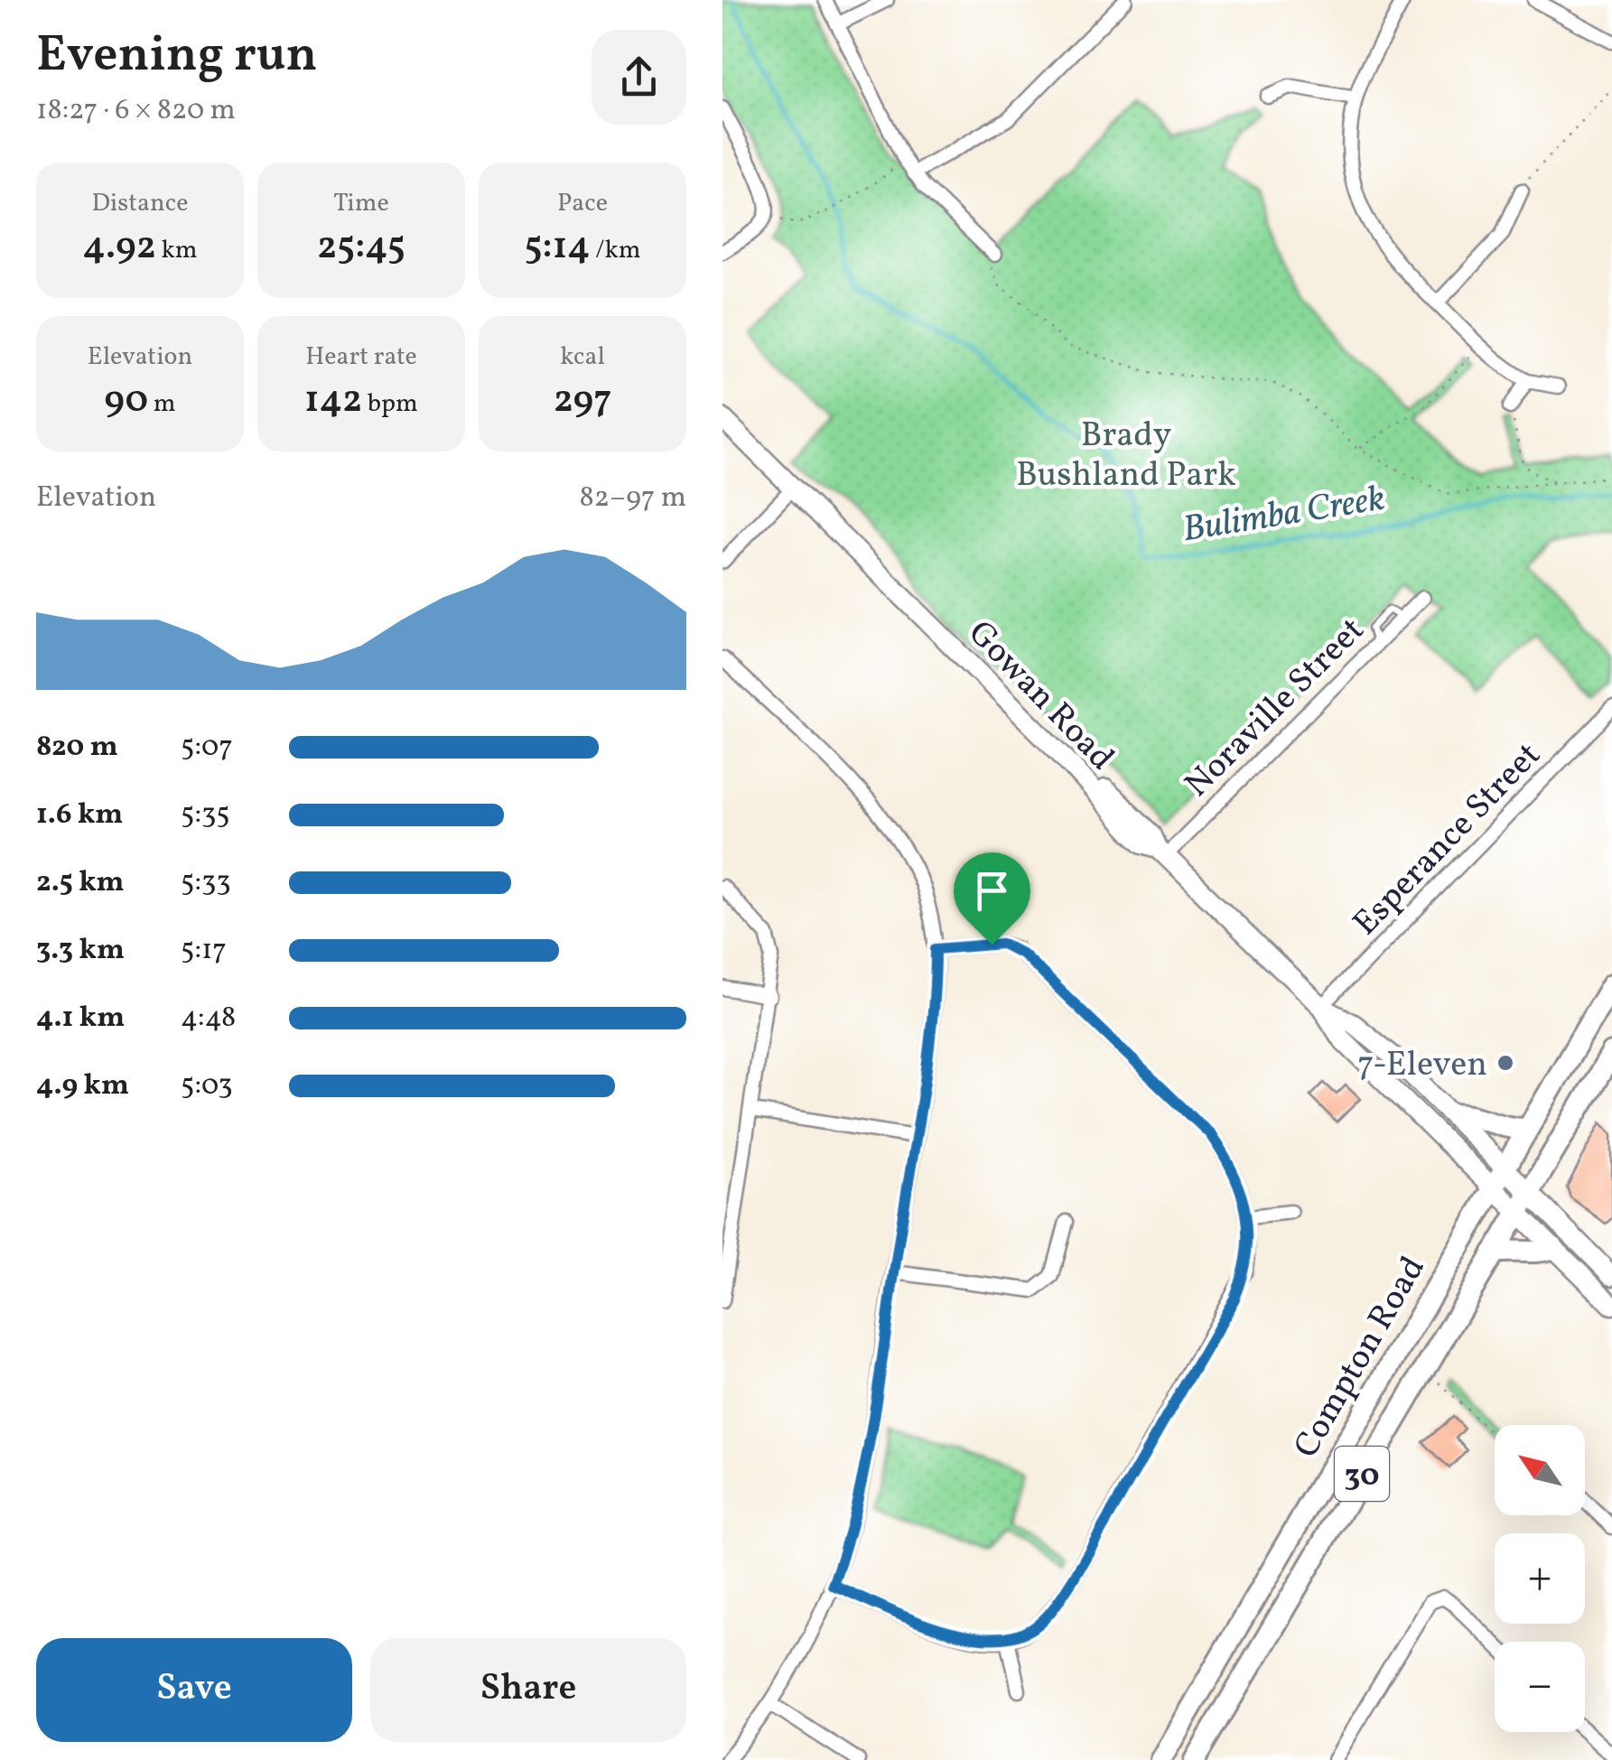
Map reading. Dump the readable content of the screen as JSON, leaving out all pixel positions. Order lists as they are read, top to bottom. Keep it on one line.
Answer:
{"streets":{"main road":["Gowan Road","Compton Road","30"],"street":["Noraville Street","Esperance Street"]},"crossings":[["Gowan Road","Noraville Street"],["Gowan Road","Esperance Street"],["Gowan Road","Compton Road"]],"water":["Bulimba Creek"],"parks":["Brady Bushland Park"],"places":["7-Eleven"],"north":"top left","page":{"heading":["Evening run","18:27 · 6 × 820 m"],"stats":[["Distance","4.92 km"],["Time","25:45"],["Pace","5:14 /km"],["Elevation","90 m"],["Heart rate","142 bpm"],["kcal","297"]],"chart":["Elevation","82–97 m"],"list":[{"name":"820 m","note":"5:07"},{"name":"1.6 km","note":"5:35"},{"name":"2.5 km","note":"5:33"},{"name":"3.3 km","note":"5:17"},{"name":"4.1 km","note":"4:48"},{"name":"4.9 km","note":"5:03"}],"map_buttons":["+","−"],"buttons":["Save","Share"]}}
